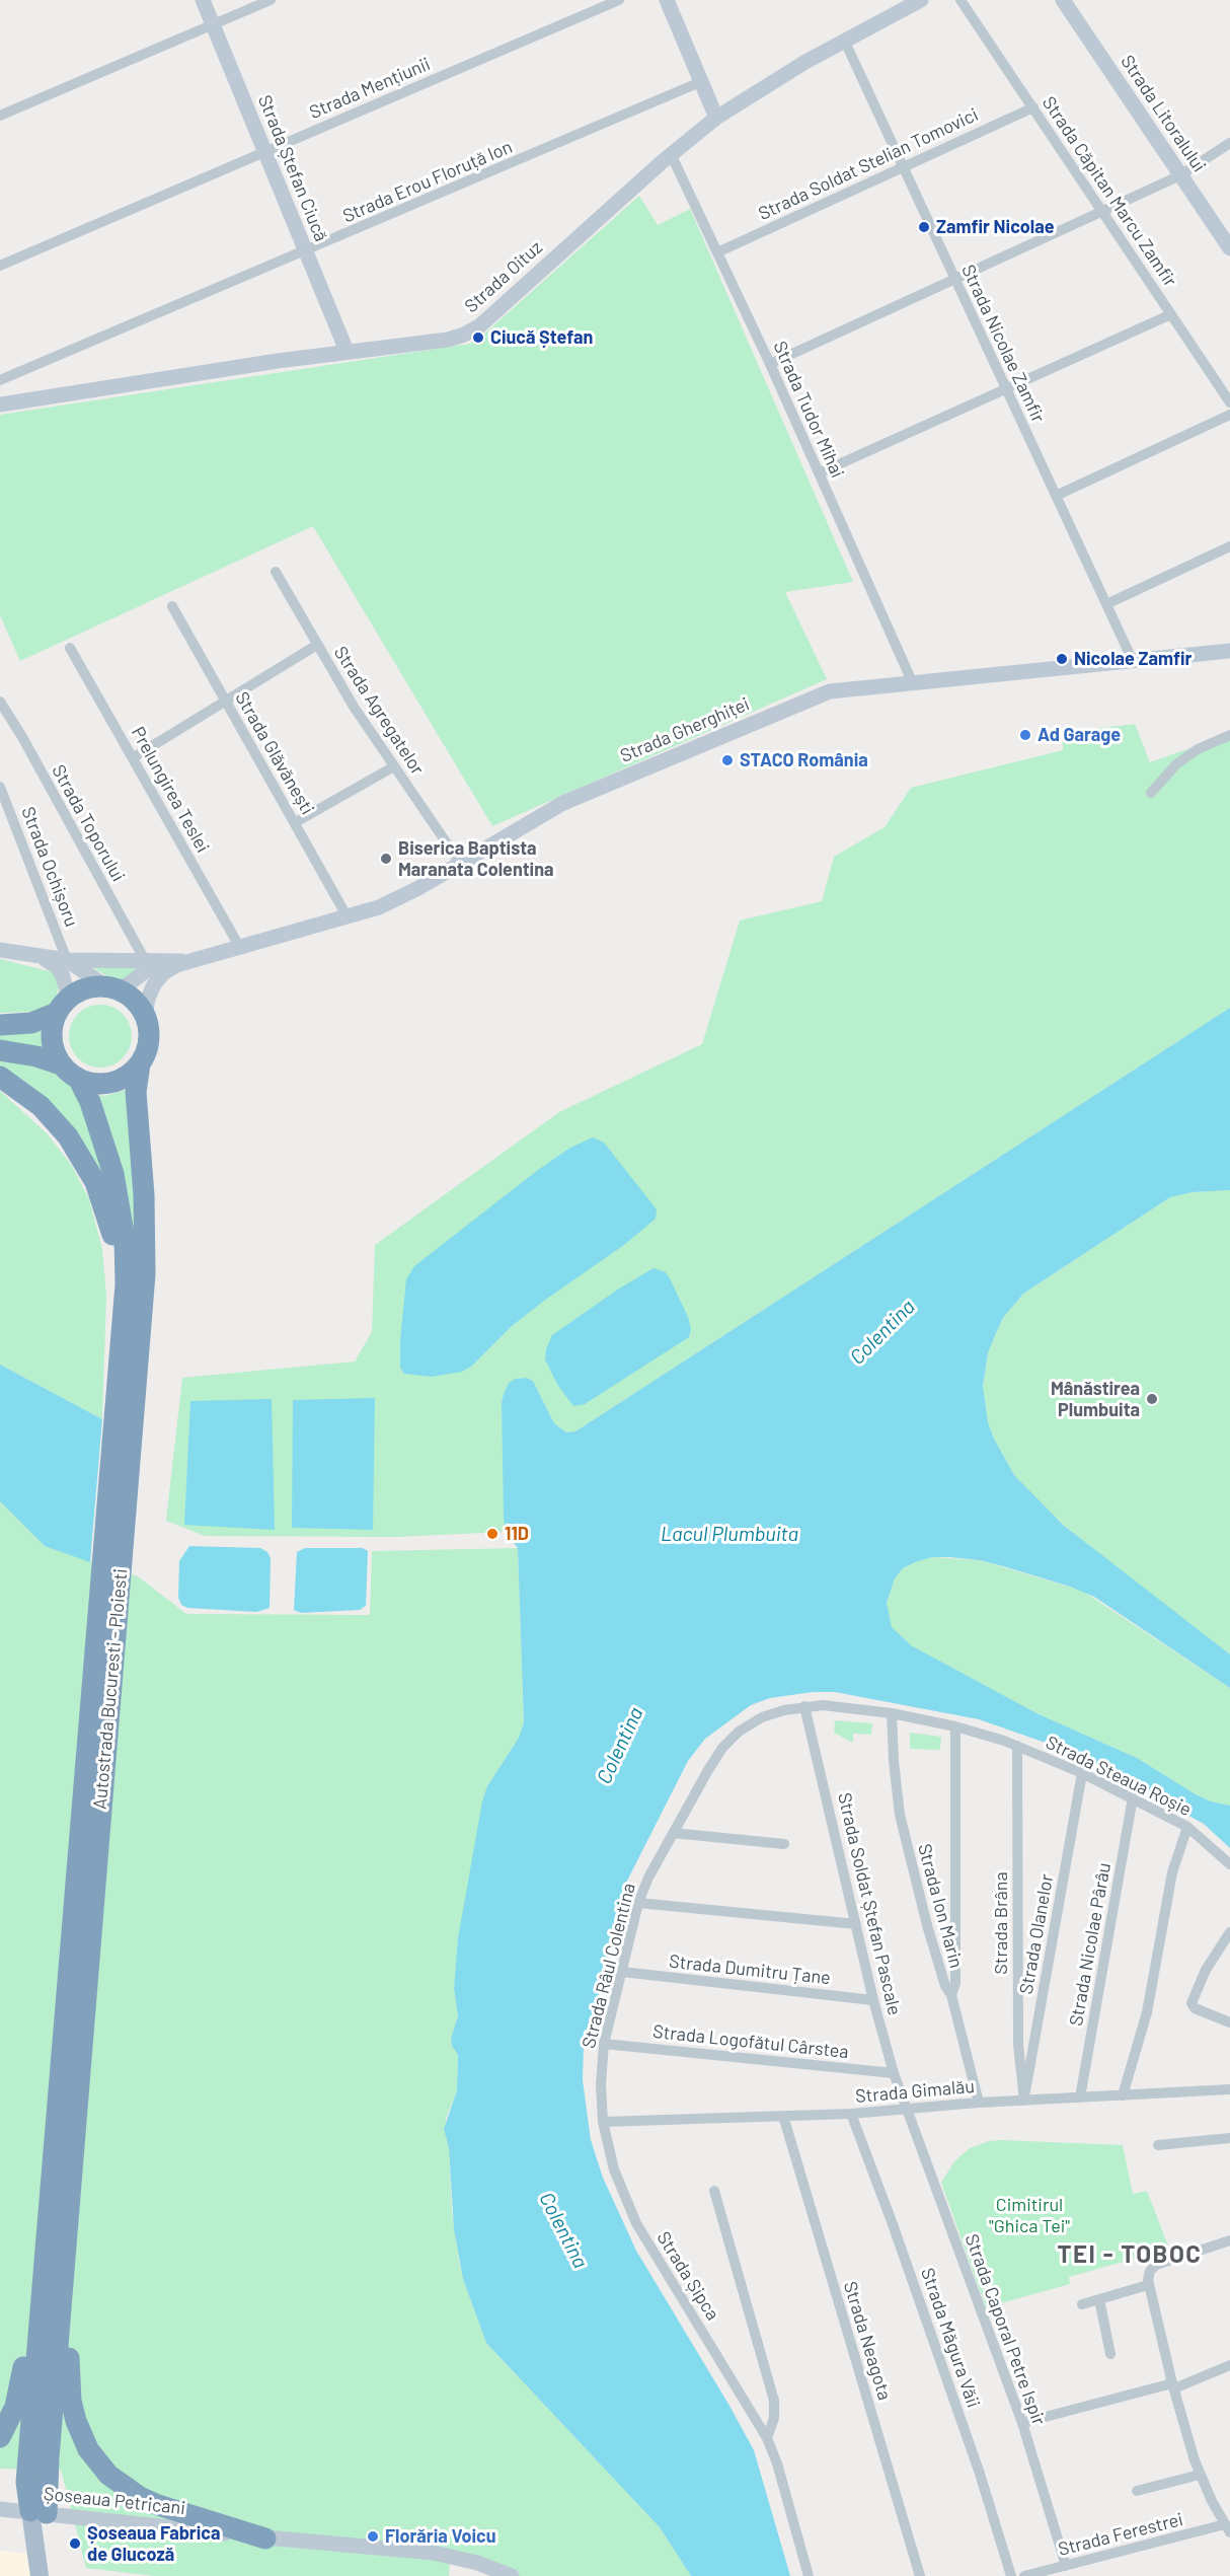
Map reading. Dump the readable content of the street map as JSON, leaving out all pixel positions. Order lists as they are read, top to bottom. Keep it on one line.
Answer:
{"streets":{"highway":["Autostrada Bucuresti - Ploiesti"],"street":["Strada Mențiunii","Strada Litoralului","Strada Soldat Stelian Tomovici","Strada Ștefan Ciucă","Strada Erou Floruță Ion","Strada Căpitan Marcu Zamfir","Strada Oituz","Strada Nicolae Zamfir","Strada Tudor Mihai","Strada Agregatelor","Strada Gherghiței","Strada Glăvănești","Prelungirea Teslei","Strada Toporului","Strada Ochișoru","Strada Steaua Roșie","Strada Soldat Ștefan Pascale","Strada Ion Marin","Strada Brâna","Strada Olanelor","Strada Nicolae Pârâu","Strada Râul Colentina","Strada Dumitru Țane","Strada Logofătul Cârstea","Strada Gimalău","Strada Șipca","Strada Caporal Petre Ispir","Strada Măgura Văii","Strada Neagota","Șoseaua Petricani","Strada Ferestrei"]},"crossings":[["Strada Mențiunii","Strada Ștefan Ciucă"],["Strada Soldat Stelian Tomovici","Strada Căpitan Marcu Zamfir"],["Strada Soldat Stelian Tomovici","Strada Nicolae Zamfir"],["Strada Soldat Stelian Tomovici","Strada Tudor Mihai"],["Strada Ștefan Ciucă","Strada Erou Floruță Ion"],["Strada Ștefan Ciucă","Strada Oituz"],["Strada Oituz","Strada Nicolae Zamfir"],["Strada Oituz","Strada Tudor Mihai"],["Strada Nicolae Zamfir","Strada Gherghiței"],["Strada Tudor Mihai","Strada Gherghiței"],["Strada Agregatelor","Strada Gherghiței"],["Strada Gherghiței","Strada Glăvănești"],["Strada Gherghiței","Prelungirea Teslei"],["Strada Gherghiței","Strada Toporului"],["Strada Gherghiței","Strada Ochișoru"],["Strada Gherghiței","Autostrada Bucuresti - Ploiesti"],["Strada Steaua Roșie","Strada Brâna"],["Strada Steaua Roșie","Strada Olanelor"],["Strada Steaua Roșie","Strada Nicolae Pârâu"],["Strada Steaua Roșie","Strada Râul Colentina"],["Strada Soldat Ștefan Pascale","Strada Râul Colentina"],["Strada Soldat Ștefan Pascale","Strada Dumitru Țane"],["Strada Soldat Ștefan Pascale","Strada Logofătul Cârstea"],["Strada Soldat Ștefan Pascale","Strada Gimalău"],["Strada Soldat Ștefan Pascale","Strada Caporal Petre Ispir"],["Strada Ion Marin","Strada Râul Colentina"],["Strada Ion Marin","Strada Gimalău"],["Strada Brâna","Strada Olanelor"],["Strada Brâna","Strada Râul Colentina"],["Strada Brâna","Strada Gimalău"],["Strada Olanelor","Strada Gimalău"],["Strada Nicolae Pârâu","Strada Gimalău"],["Strada Râul Colentina","Strada Dumitru Țane"],["Strada Râul Colentina","Strada Logofătul Cârstea"],["Strada Râul Colentina","Strada Gimalău"],["Strada Râul Colentina","Strada Șipca"],["Strada Gimalău","Strada Șipca"],["Strada Gimalău","Strada Caporal Petre Ispir"],["Strada Gimalău","Strada Măgura Văii"],["Strada Gimalău","Strada Neagota"],["Strada Caporal Petre Ispir","Strada Ferestrei"]],"districts":["TEI - TOBOC"],"water":["Colentina","Lacul Plumbuita"],"parks":["Cimitirul \"Ghica Tei\""],"places":["Zamfir Nicolae","Ciucă Ștefan","Nicolae Zamfir","Ad Garage","STACO România","Biserica Baptista Maranata Colentina","Mânăstirea Plumbuita","11D","Florăria Voicu","Șoseaua Fabrica de Glucoză"]}
